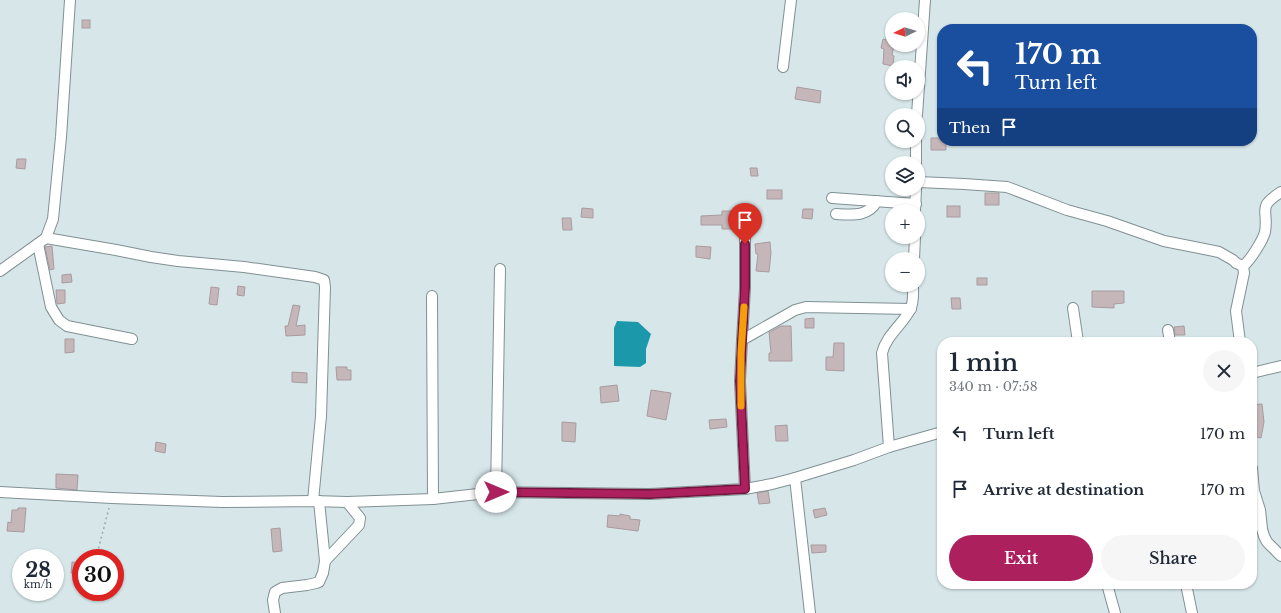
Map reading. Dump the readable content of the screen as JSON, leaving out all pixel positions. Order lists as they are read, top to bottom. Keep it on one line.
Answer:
{"north":"left","page":{"map_buttons":["+","−"],"turn":["170 m","Turn left"],"then":"Then","heading":["1 min","340 m · 07:58"],"list":[{"name":"Turn left","value":"170 m"},{"name":"Arrive at destination","value":"170 m"}],"buttons":["Exit","Share"],"speed":"28 km/h","limit":"30"}}
